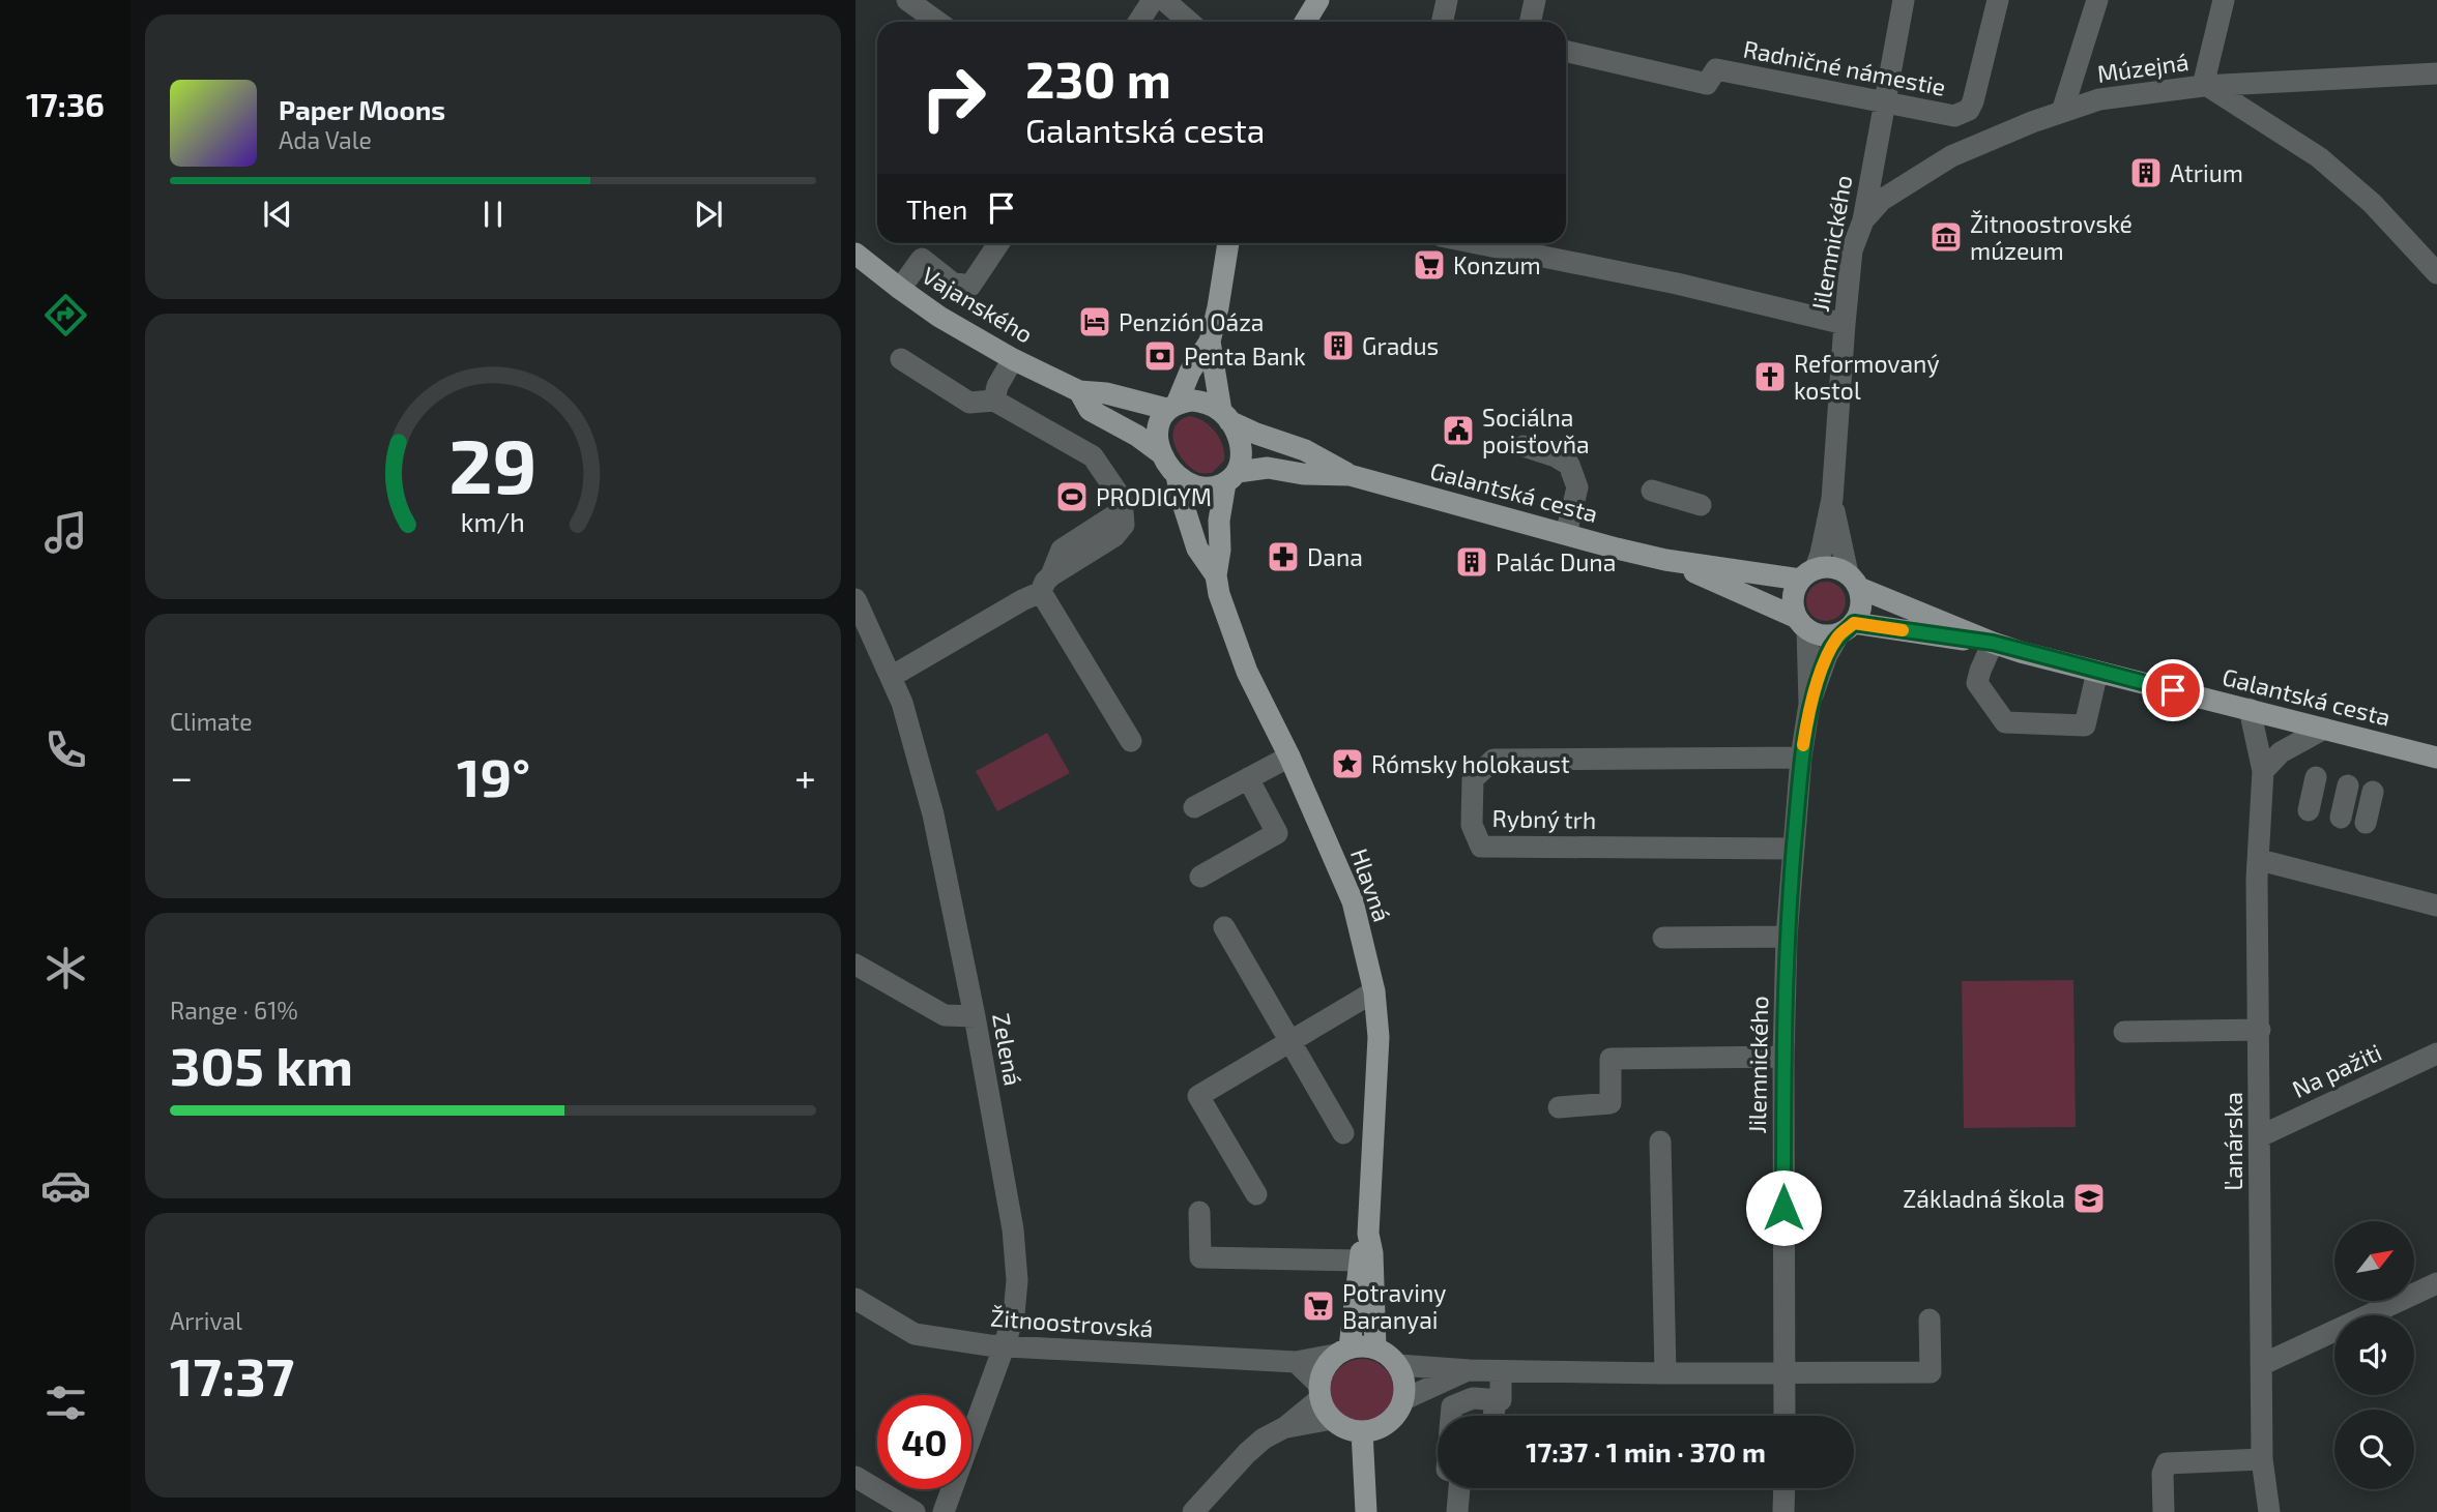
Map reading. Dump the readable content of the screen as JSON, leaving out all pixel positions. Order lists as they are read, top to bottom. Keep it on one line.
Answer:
{"streets":{"main road":["Vajanského","Galantská cesta","Hlavná"],"street":["Radničné námestie","Múzejná","Jilemnického","Rybný trh","Zelená","Na pažiti","Ľanárska","Žitnoostrovská"]},"crossings":[["Radničné námestie","Jilemnického"],["Múzejná","Jilemnického"],["Jilemnického","Galantská cesta"],["Jilemnického","Rybný trh"],["Galantská cesta","Ľanárska"],["Hlavná","Žitnoostrovská"],["Zelená","Žitnoostrovská"],["Na pažiti","Ľanárska"]],"places":{"building":["Atrium","Gradus","Palác Duna"],"museum":["Žitnoostrovské múzeum"],"supermarket":["Konzum","Potraviny Baranyai"],"hotel":["Penzión Oáza"],"bank":["Penta Bank"],"church":["Reformovaný kostol"],"public building":["Sociálna poisťovňa"],"sports":["PRODIGYM"],"pharmacy":["Dana"],"place":["Rómsky holokaust"],"school or university":["Základná škola"]},"north":"top right","page":{"tabs":"17:36","turn":["230 m","Galantská cesta"],"song":["Paper Moons","Ada Vale"],"then":"Then","tile":["Climate",["Range · 61%","305 km"],["Arrival","17:37"]],"heat":["−","19°","+"],"limit":"40","trip":"17:37 · 1 min · 370 m","gauge":["29","km/h"]}}
